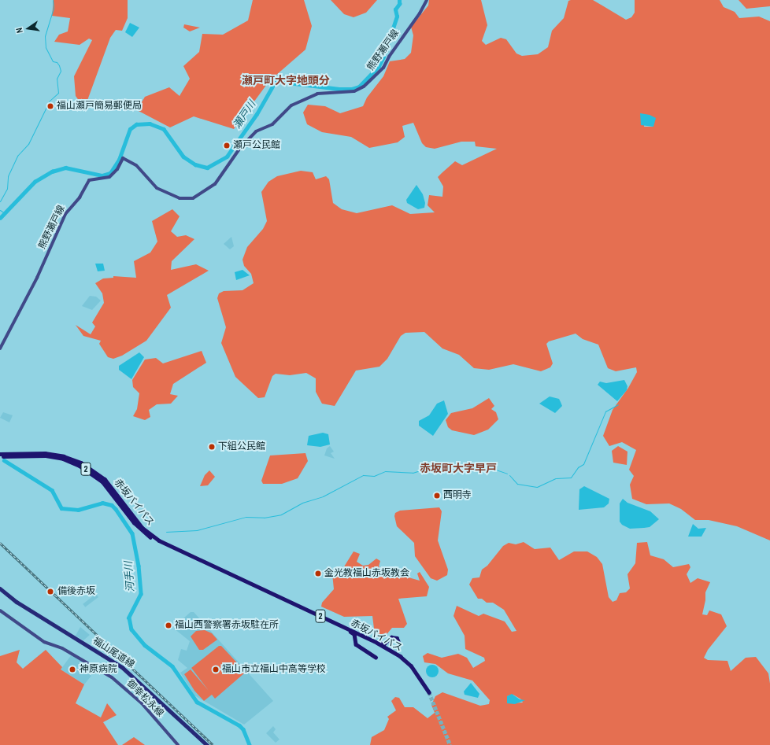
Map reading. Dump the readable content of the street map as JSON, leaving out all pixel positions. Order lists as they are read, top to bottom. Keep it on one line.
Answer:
{"streets":{"highway":["2","赤坂バイパス"],"main road":["熊野瀬戸線","福山尾道線","御幸松永線"]},"districts":["瀬戸町大字地頭分","赤坂町大字早戸"],"water":["瀬戸川","河手川"],"places":["福山瀬戸簡易郵便局","瀬戸公民館","下組公民館","西明寺","金光教福山赤坂教会","備後赤坂","福山西警察署赤坂駐在所","神原病院","福山市立福山中高等学校"],"north":"left"}
